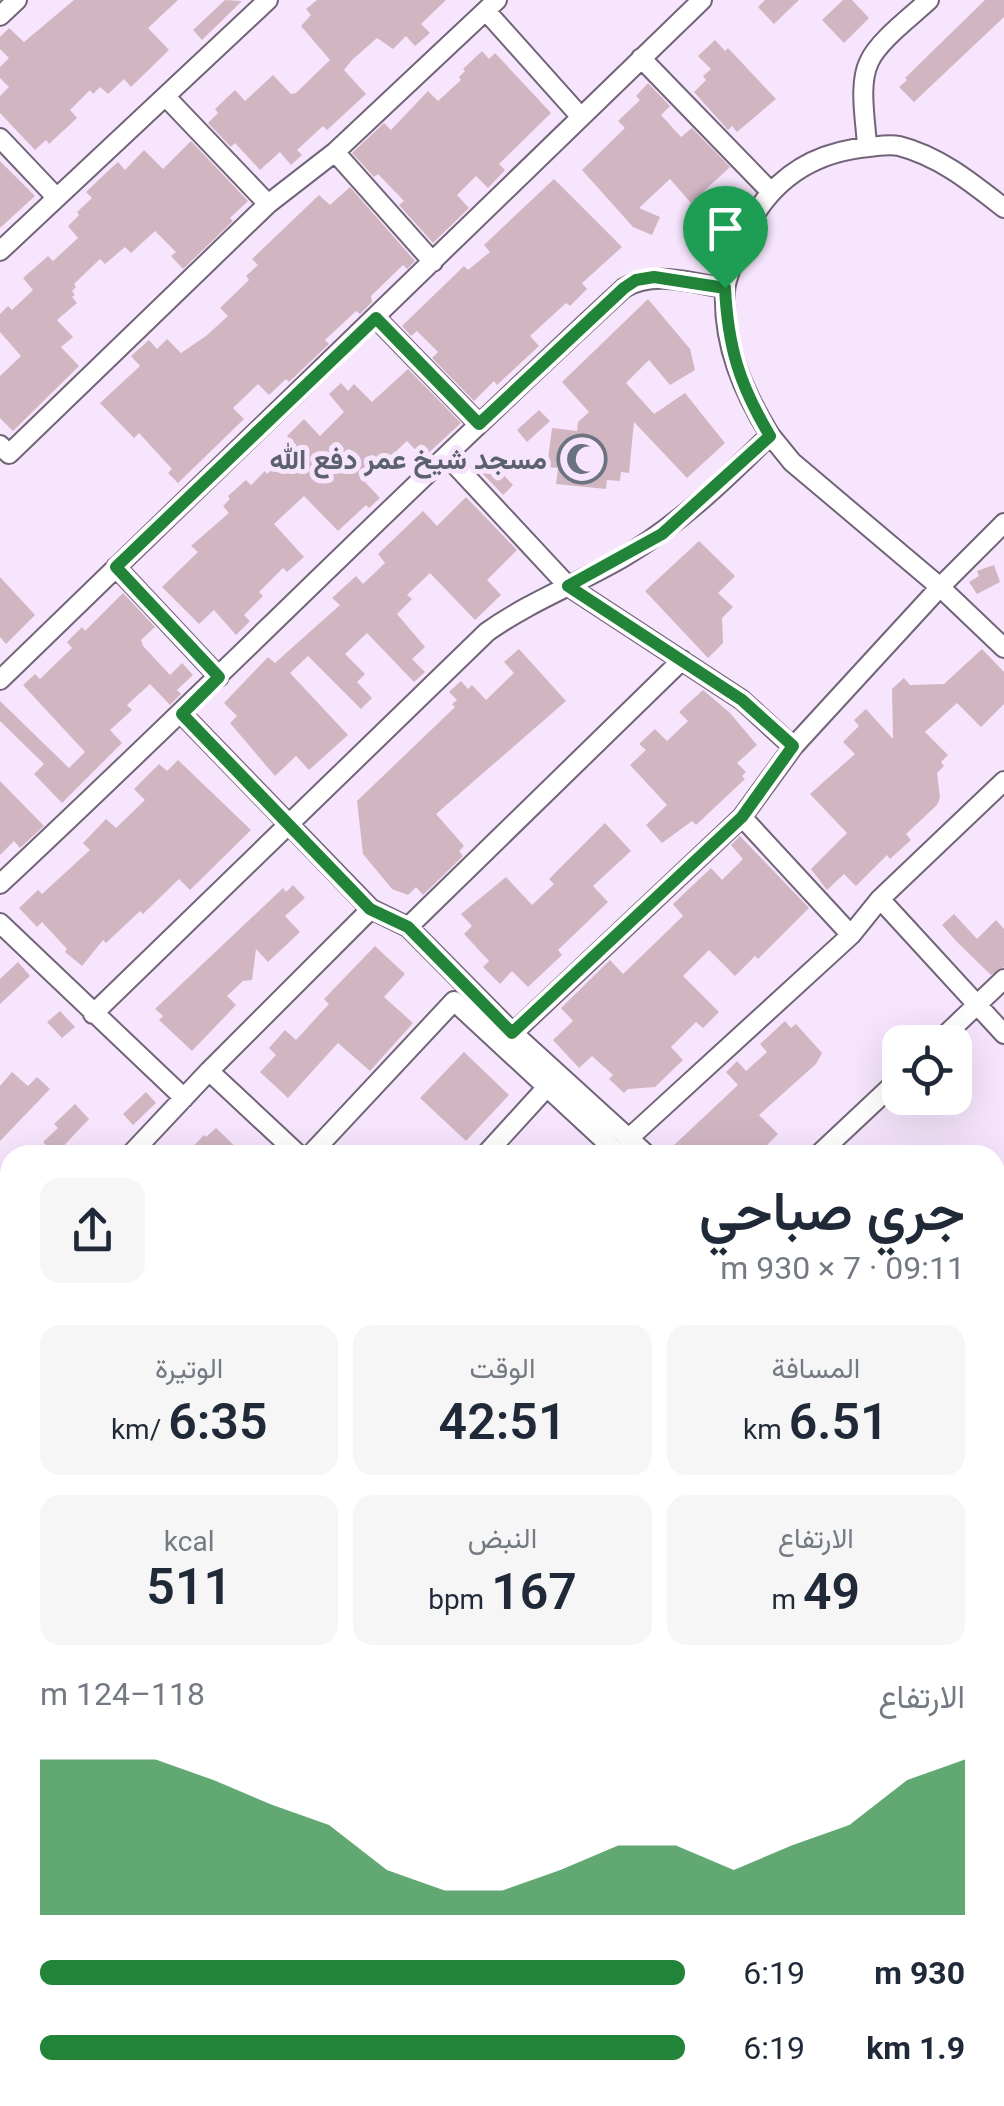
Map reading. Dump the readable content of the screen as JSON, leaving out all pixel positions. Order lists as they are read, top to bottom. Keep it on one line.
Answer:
{"places":{"mosque":["مسجد شيخ عمر دفع الله"]},"page":{"heading":["جري صباحي","09:11 · 7 × 930 m"],"stats":[["المسافة","6.51 km"],["الوقت","42:51"],["الوتيرة","6:35 /km"],["الارتفاع","49 m"],["النبض","167 bpm"],["kcal","511"]],"chart":["الارتفاع","118–124 m"],"list":[{"name":"930 m","note":"6:19"},{"name":"1.9 km","note":"6:19"}]}}
